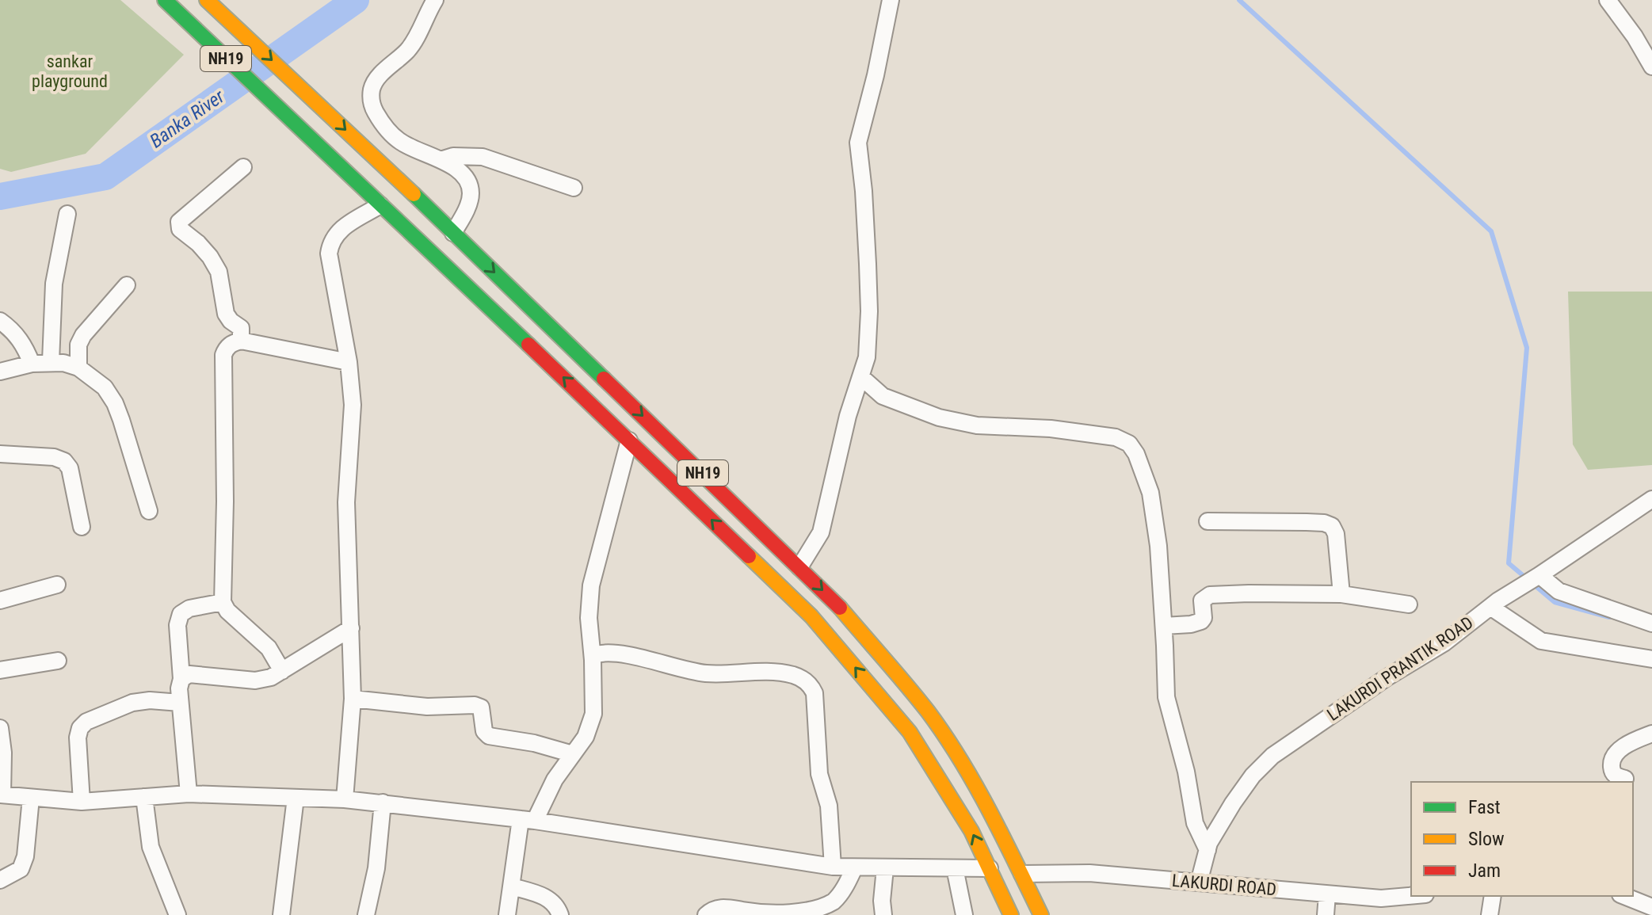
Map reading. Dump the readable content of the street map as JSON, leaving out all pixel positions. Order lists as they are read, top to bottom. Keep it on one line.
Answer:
{"streets":{"highway":["NH19"],"street":["LAKURDI PRANTIK ROAD","LAKURDI ROAD"]},"crossings":[["NH19","LAKURDI ROAD"],["LAKURDI PRANTIK ROAD","LAKURDI ROAD"]],"water":["Banka River"],"parks":["sankar playground"],"legend":["Fast","Slow","Jam"]}
